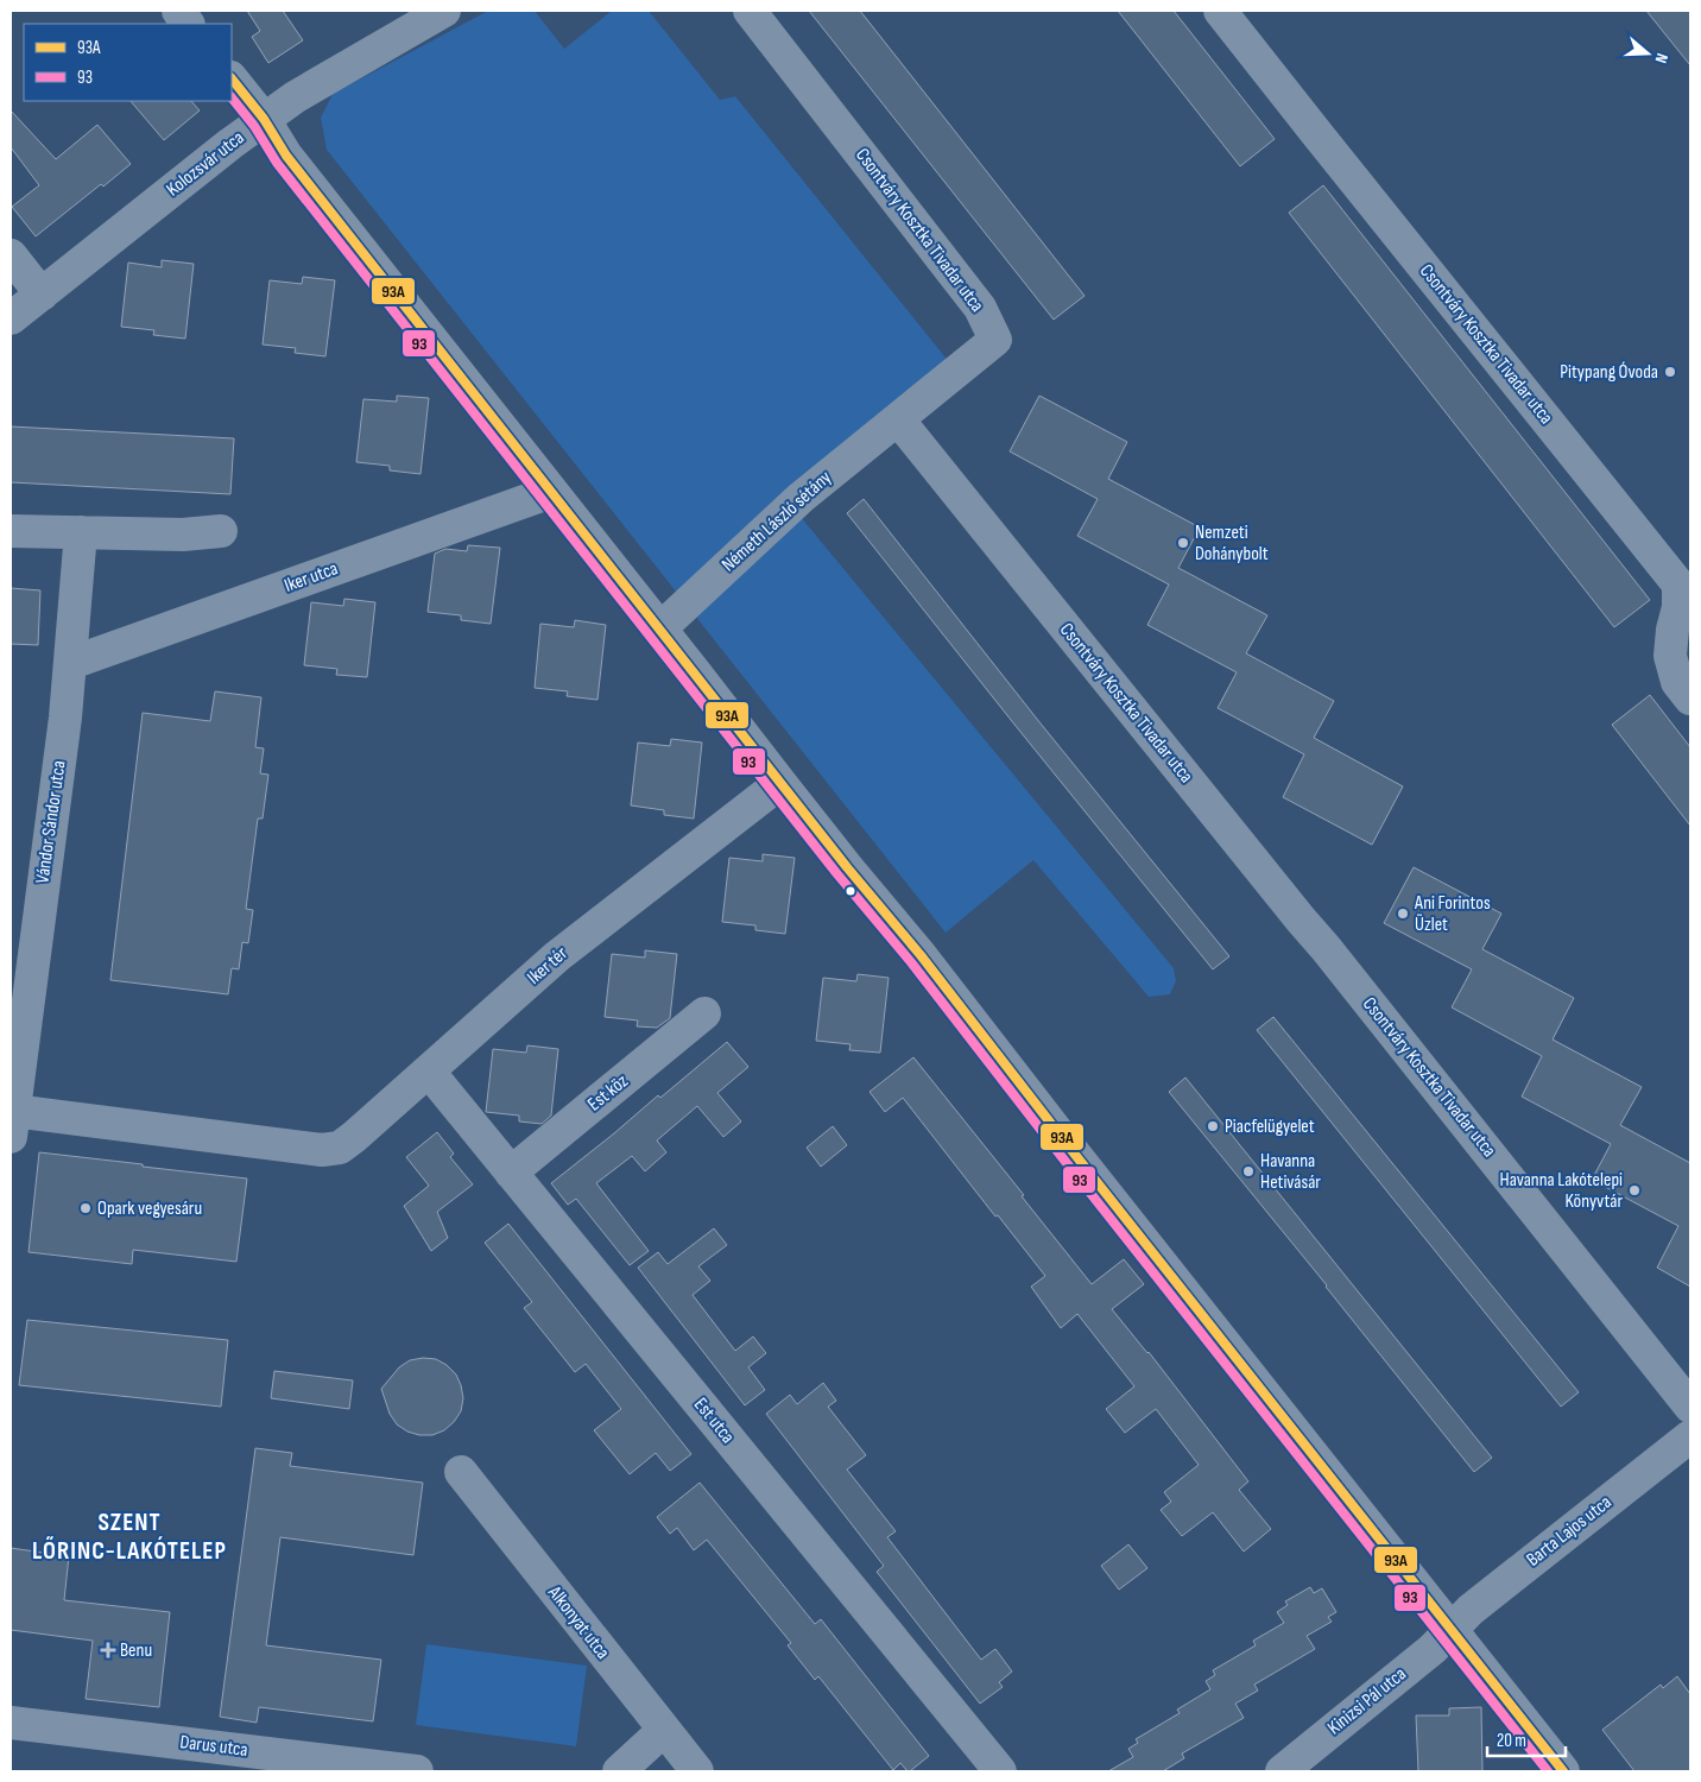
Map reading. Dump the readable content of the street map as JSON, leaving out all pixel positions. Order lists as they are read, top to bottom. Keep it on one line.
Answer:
{"streets":{"street":["Kolozsvár utca","Csontváry Kosztka Tivadar utca","Németh László sétány","Iker utca","Vándor Sándor utca","Iker tér","Est köz","Est utca","Barta Lajos utca","Alkonyat utca","Kinizsi Pál utca","Darus utca"]},"crossings":[["Csontváry Kosztka Tivadar utca","Németh László sétány"],["Iker utca","Vándor Sándor utca"],["Vándor Sándor utca","Iker tér"],["Iker tér","Est utca"],["Est köz","Est utca"],["Barta Lajos utca","Kinizsi Pál utca"]],"districts":["SZENT LŐRINC-LAKÓTELEP"],"places":{"other":["Pitypang Óvoda","Nemzeti Dohánybolt","Ani Forintos Üzlet","Piacfelügyelet","Havanna Hetivásár","Havanna Lakótelepi Könyvtár","Opark vegyesáru"],"health":["Benu"]},"lines":["transit line 93A","transit line 93"],"legend":["93A","93"],"scale_bar":"20 m","north":"right"}
